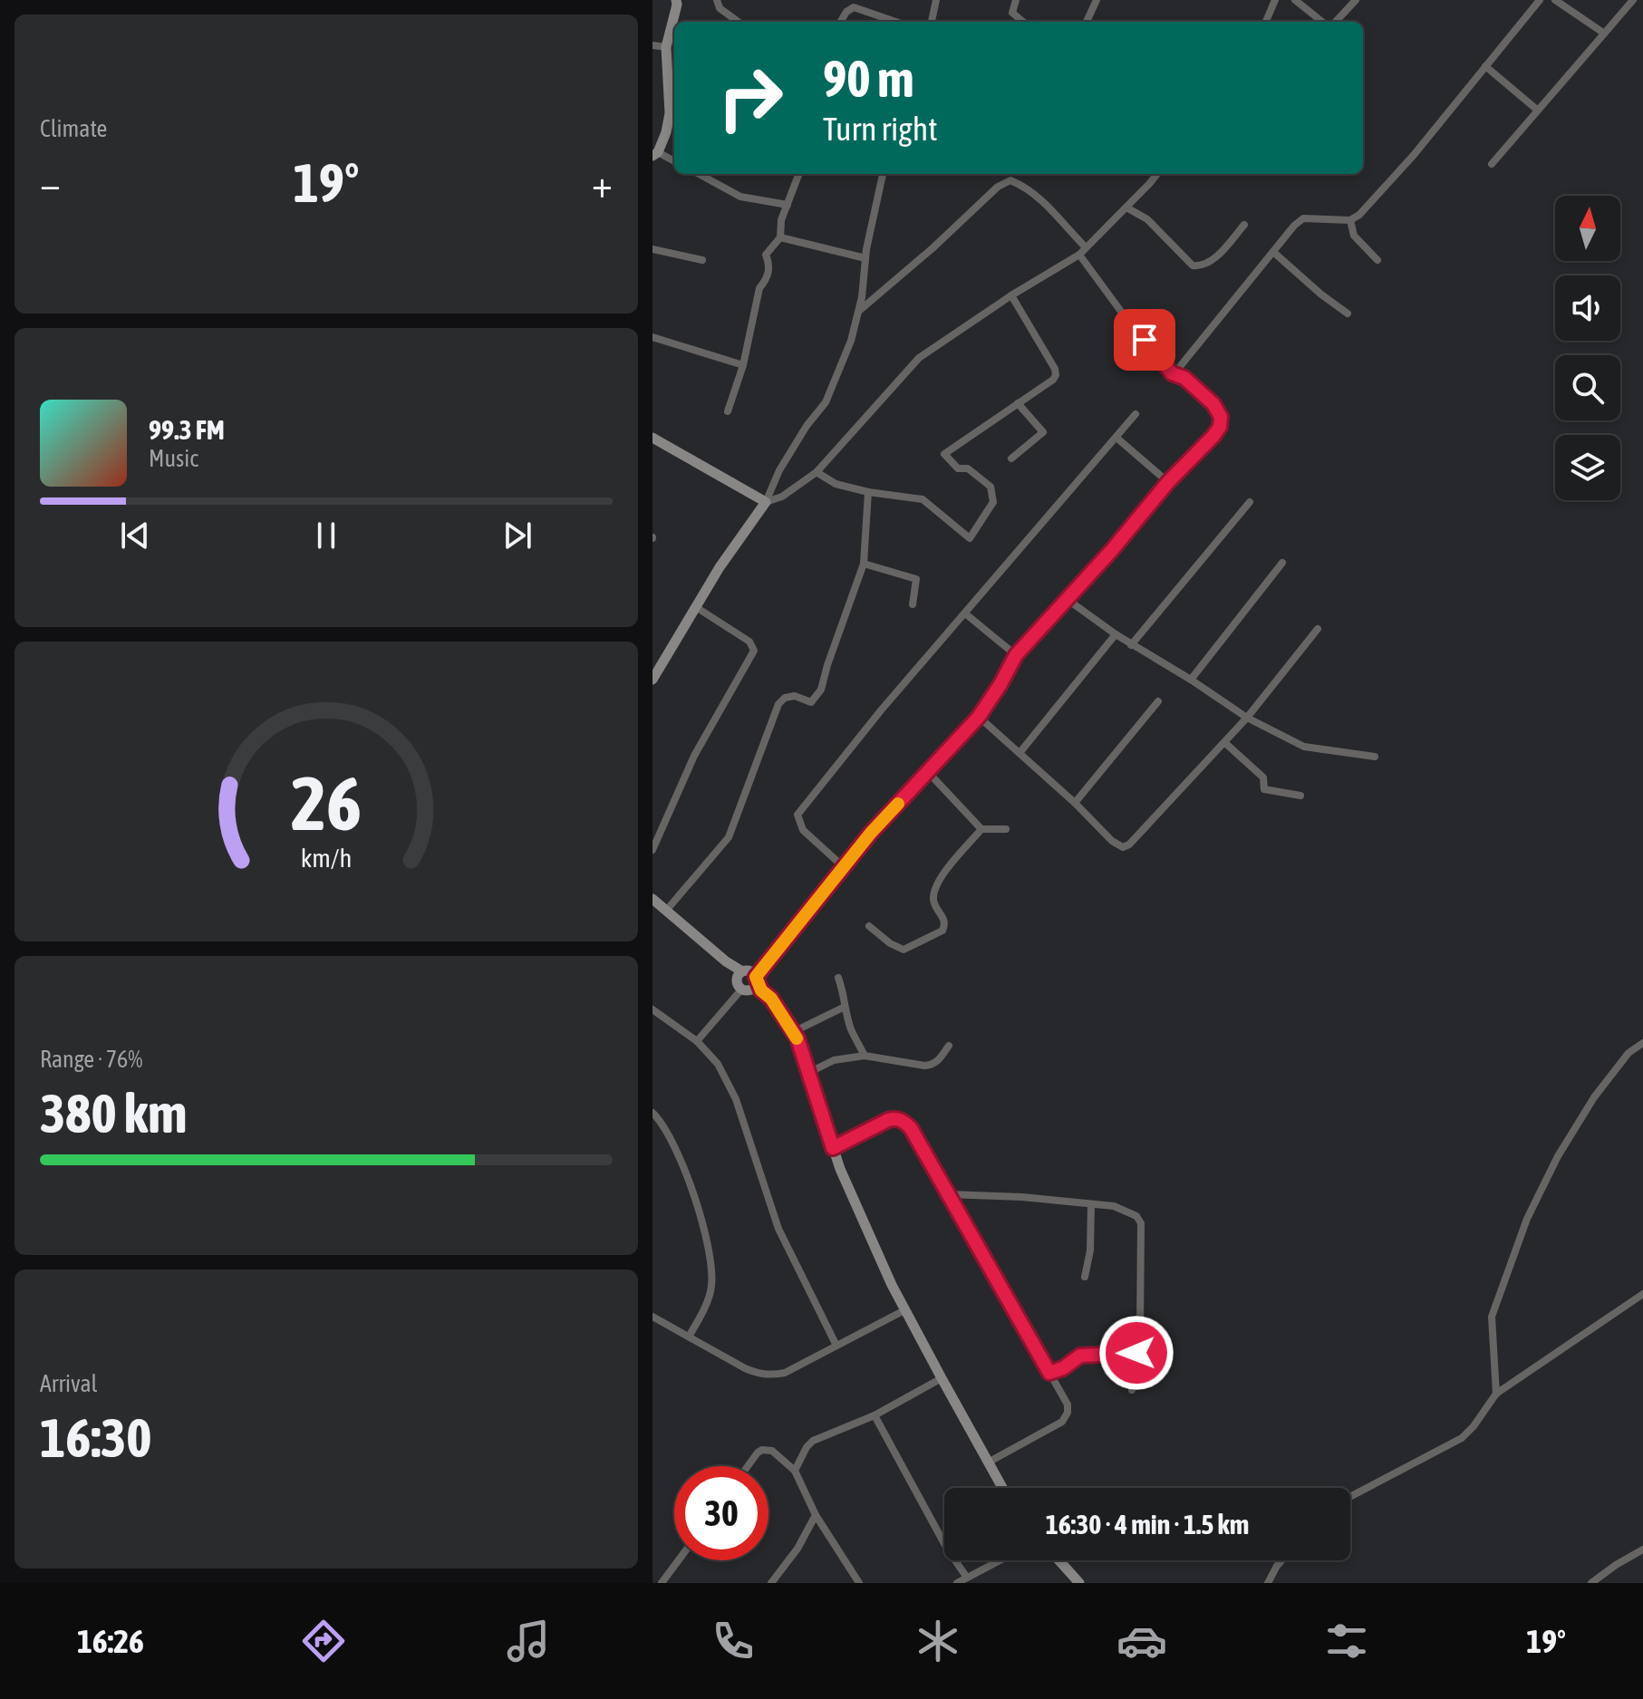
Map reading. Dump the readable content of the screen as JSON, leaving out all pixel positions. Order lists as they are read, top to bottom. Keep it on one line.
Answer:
{"north":"top","page":{"tile":["Climate",["Range · 76%","380 km"],["Arrival","16:30"]],"turn":["90 m","Turn right"],"heat":["−","19°","+"],"song":["99.3 FM","Music"],"limit":"30","trip":"16:30 · 4 min · 1.5 km","tabs":["16:26","19°"],"gauge":["26","km/h"]}}
